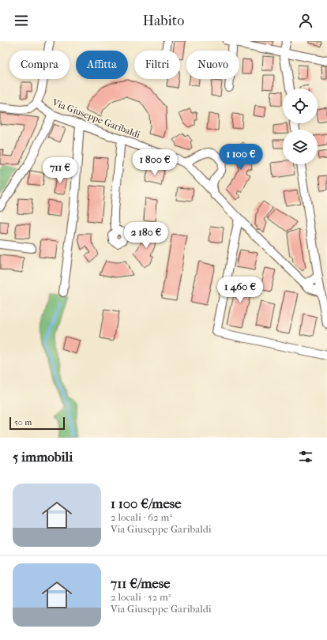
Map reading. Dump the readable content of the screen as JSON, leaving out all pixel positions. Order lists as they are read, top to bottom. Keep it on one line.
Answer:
{"streets":{"street":["Via Giuseppe Garibaldi"]},"scale_bar":"50 m","page":{"header":"Habito","chip":["Compra","Affitta","Filtri","Nuovo"],"price":["1 100 €","1 800 €","711 €","2 180 €","1 460 €"],"scale":"50 m","heading":"5 immobili","list":[{"name":"1 100 €/mese","note":"2 locali · 62 m² · Via Giuseppe Garibaldi"},{"name":"711 €/mese","note":"2 locali · 52 m² · Via Giuseppe Garibaldi"}]}}
